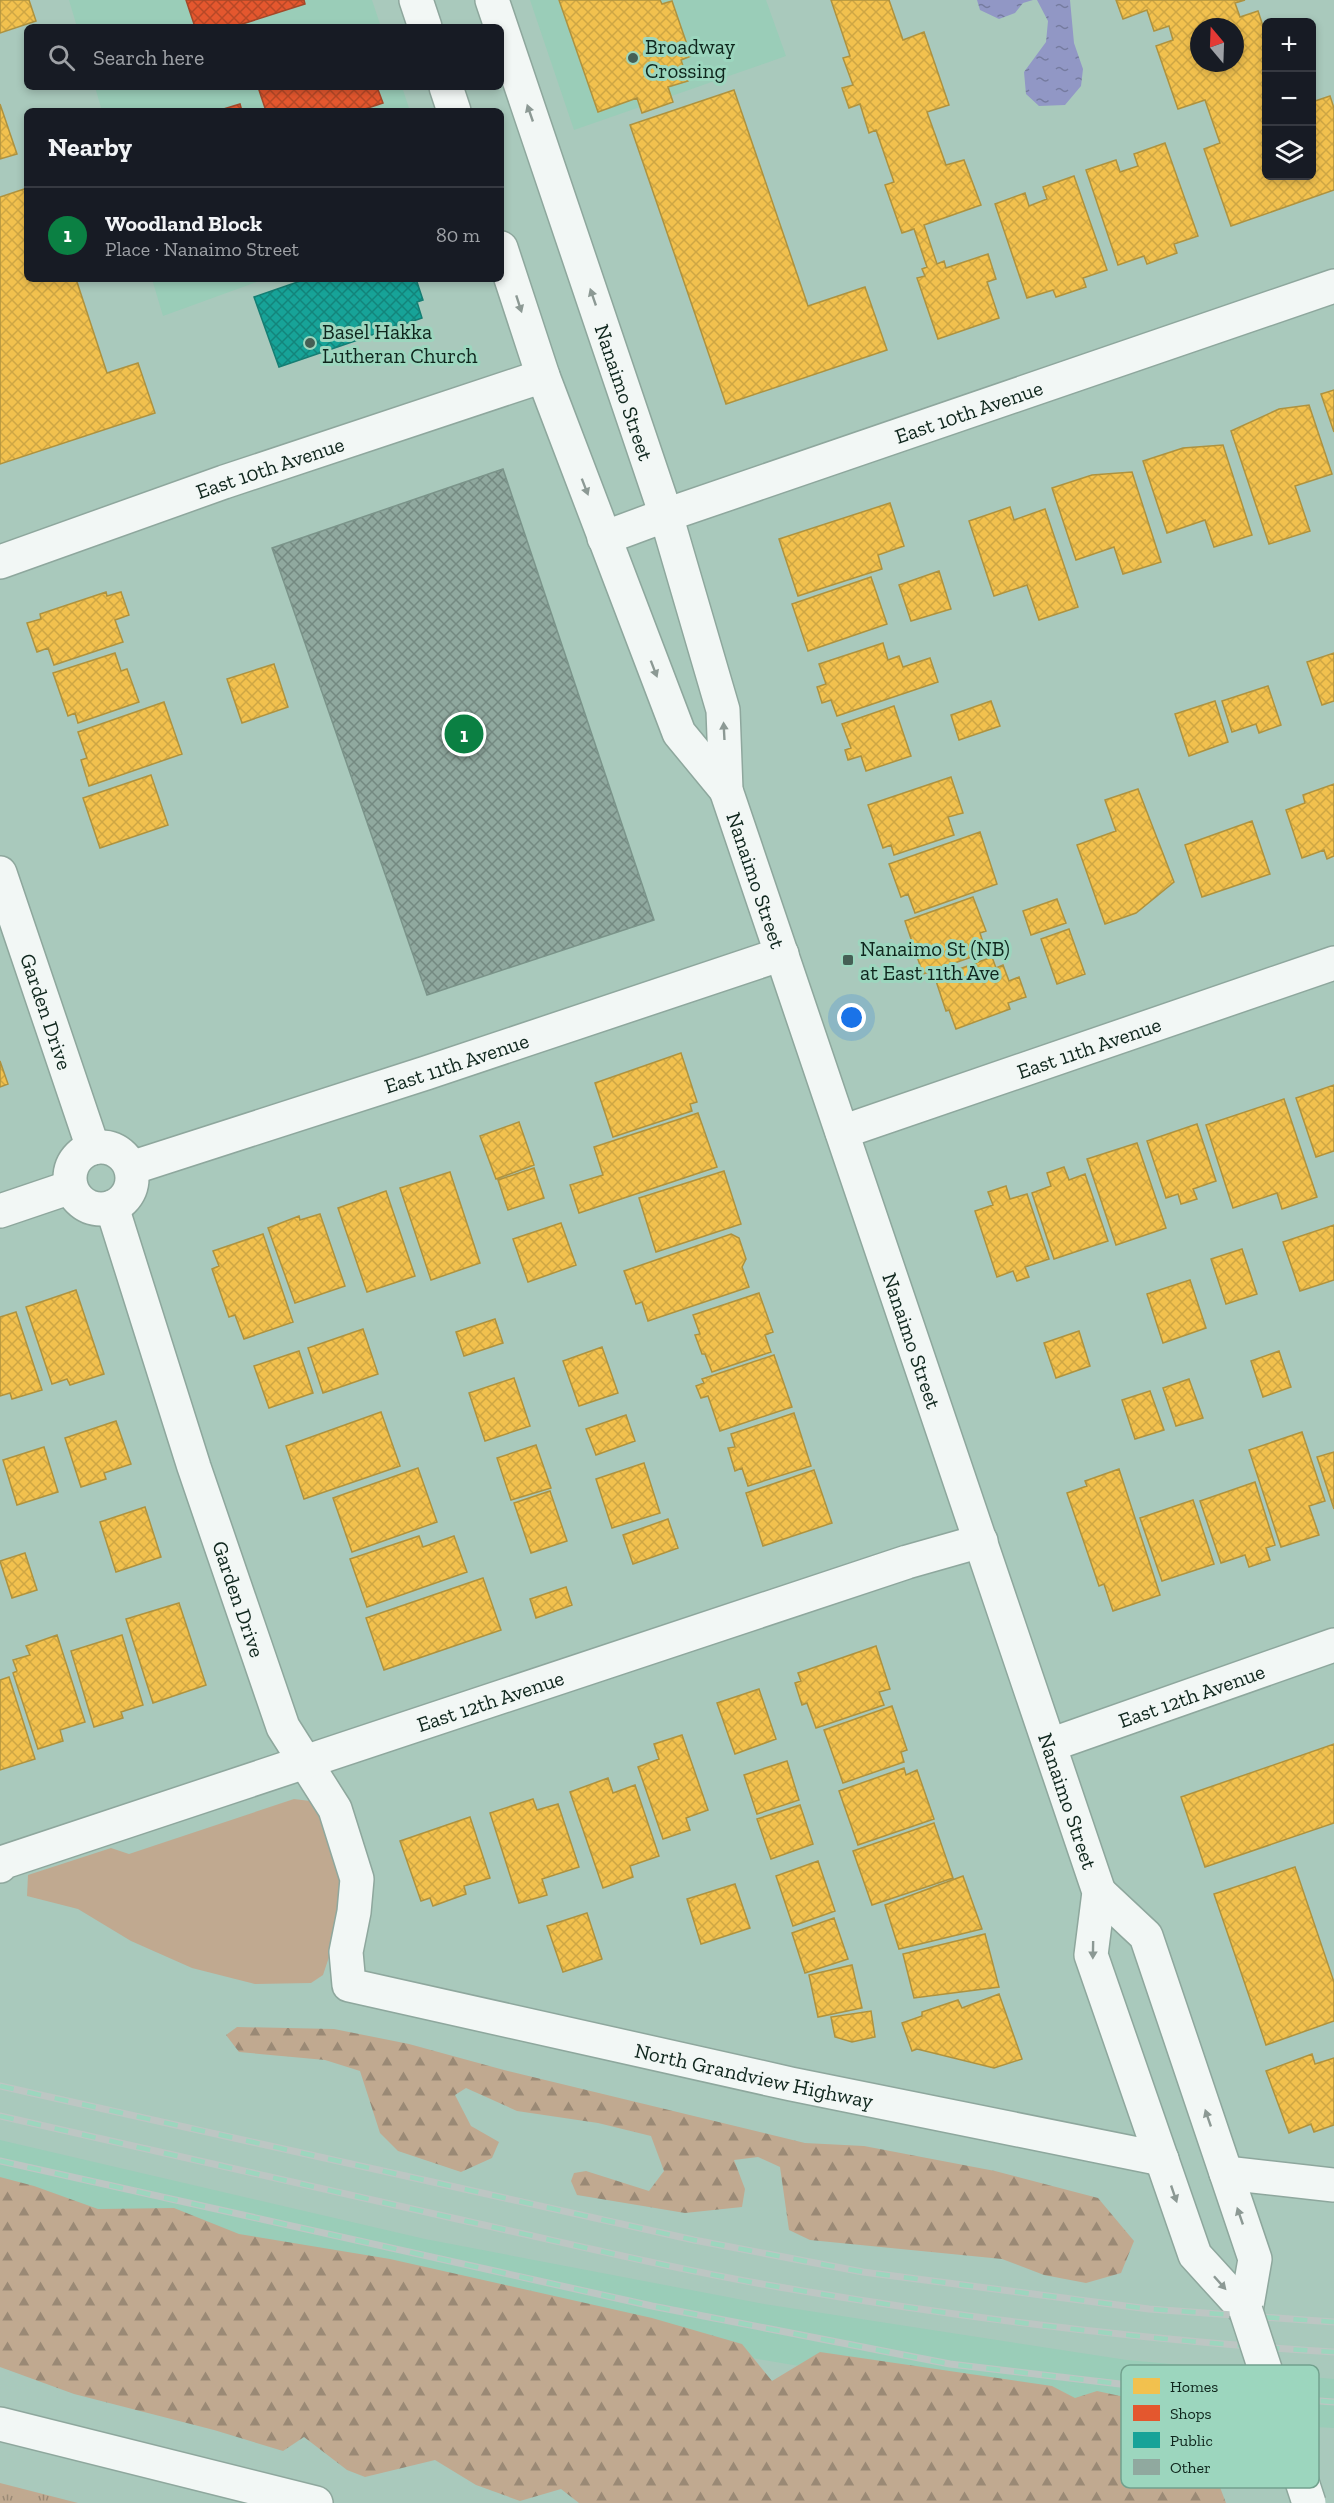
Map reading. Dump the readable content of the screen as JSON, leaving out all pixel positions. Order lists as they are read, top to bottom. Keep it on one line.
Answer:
{"streets":{"street":["Nanaimo Street","East 10th Avenue","Garden Drive","East 11th Avenue","East 12th Avenue","North Grandview Highway"]},"crossings":[["Nanaimo Street","East 10th Avenue"],["Nanaimo Street","East 11th Avenue"],["Nanaimo Street","East 12th Avenue"],["Nanaimo Street","North Grandview Highway"],["Garden Drive","East 11th Avenue"],["Garden Drive","East 12th Avenue"],["Garden Drive","North Grandview Highway"]],"places":{"other":["Broadway Crossing","Basel Hakka Lutheran Church"],"transit":["Nanaimo St (NB) at East 11th Ave"]},"legend":["Homes","Shops","Public","Other"],"north":"top","page":{"map_buttons":["+","−"],"search":"Search here","heading":"Nearby","list":[{"mark":"1","name":"Woodland Block","note":"Place · Nanaimo Street","value":"80 m"}],"pins":"1"}}
